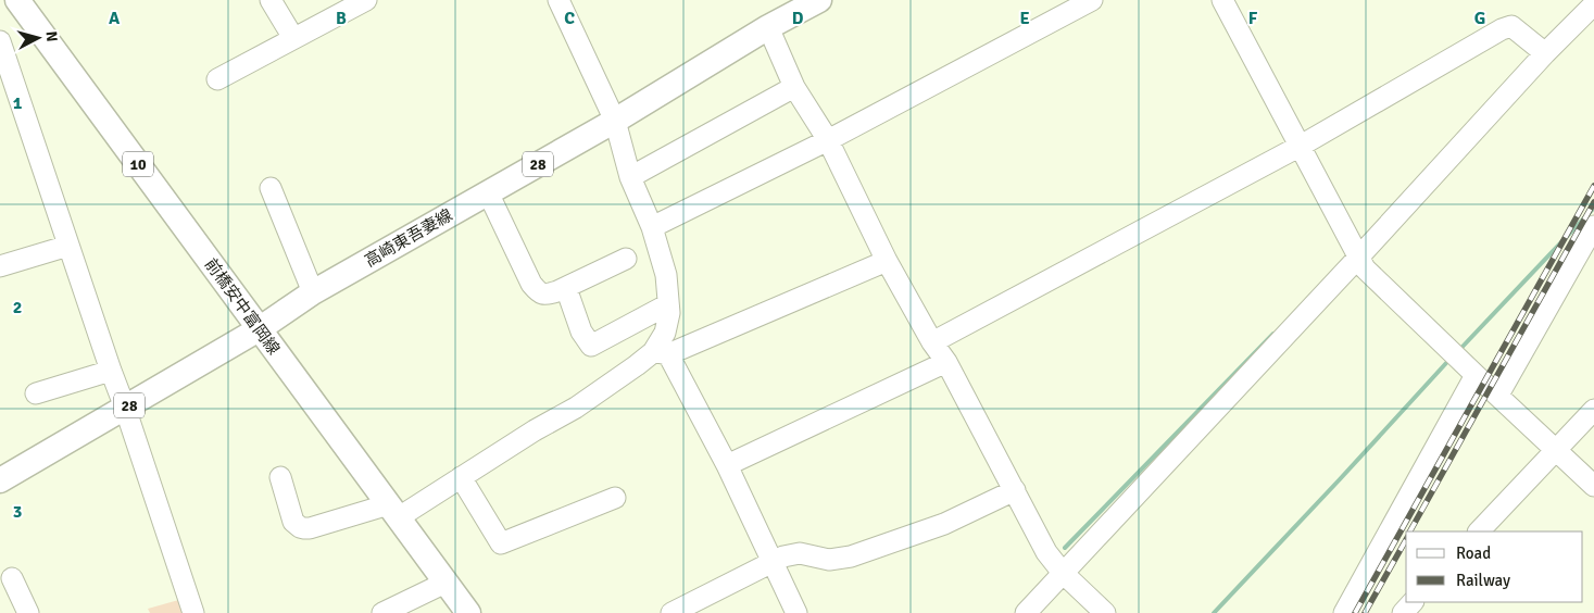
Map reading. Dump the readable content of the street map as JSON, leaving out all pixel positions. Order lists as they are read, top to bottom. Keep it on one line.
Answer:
{"streets":{"main road":["10","28","高崎東吾妻線","前橋安中富岡線"]},"crossings":[["高崎東吾妻線","前橋安中富岡線"]],"legend":["Road","Railway"],"north":"right","grid":{"columns":["A","B","C","D","E","F","G"],"rows":["1","2","3"]}}
